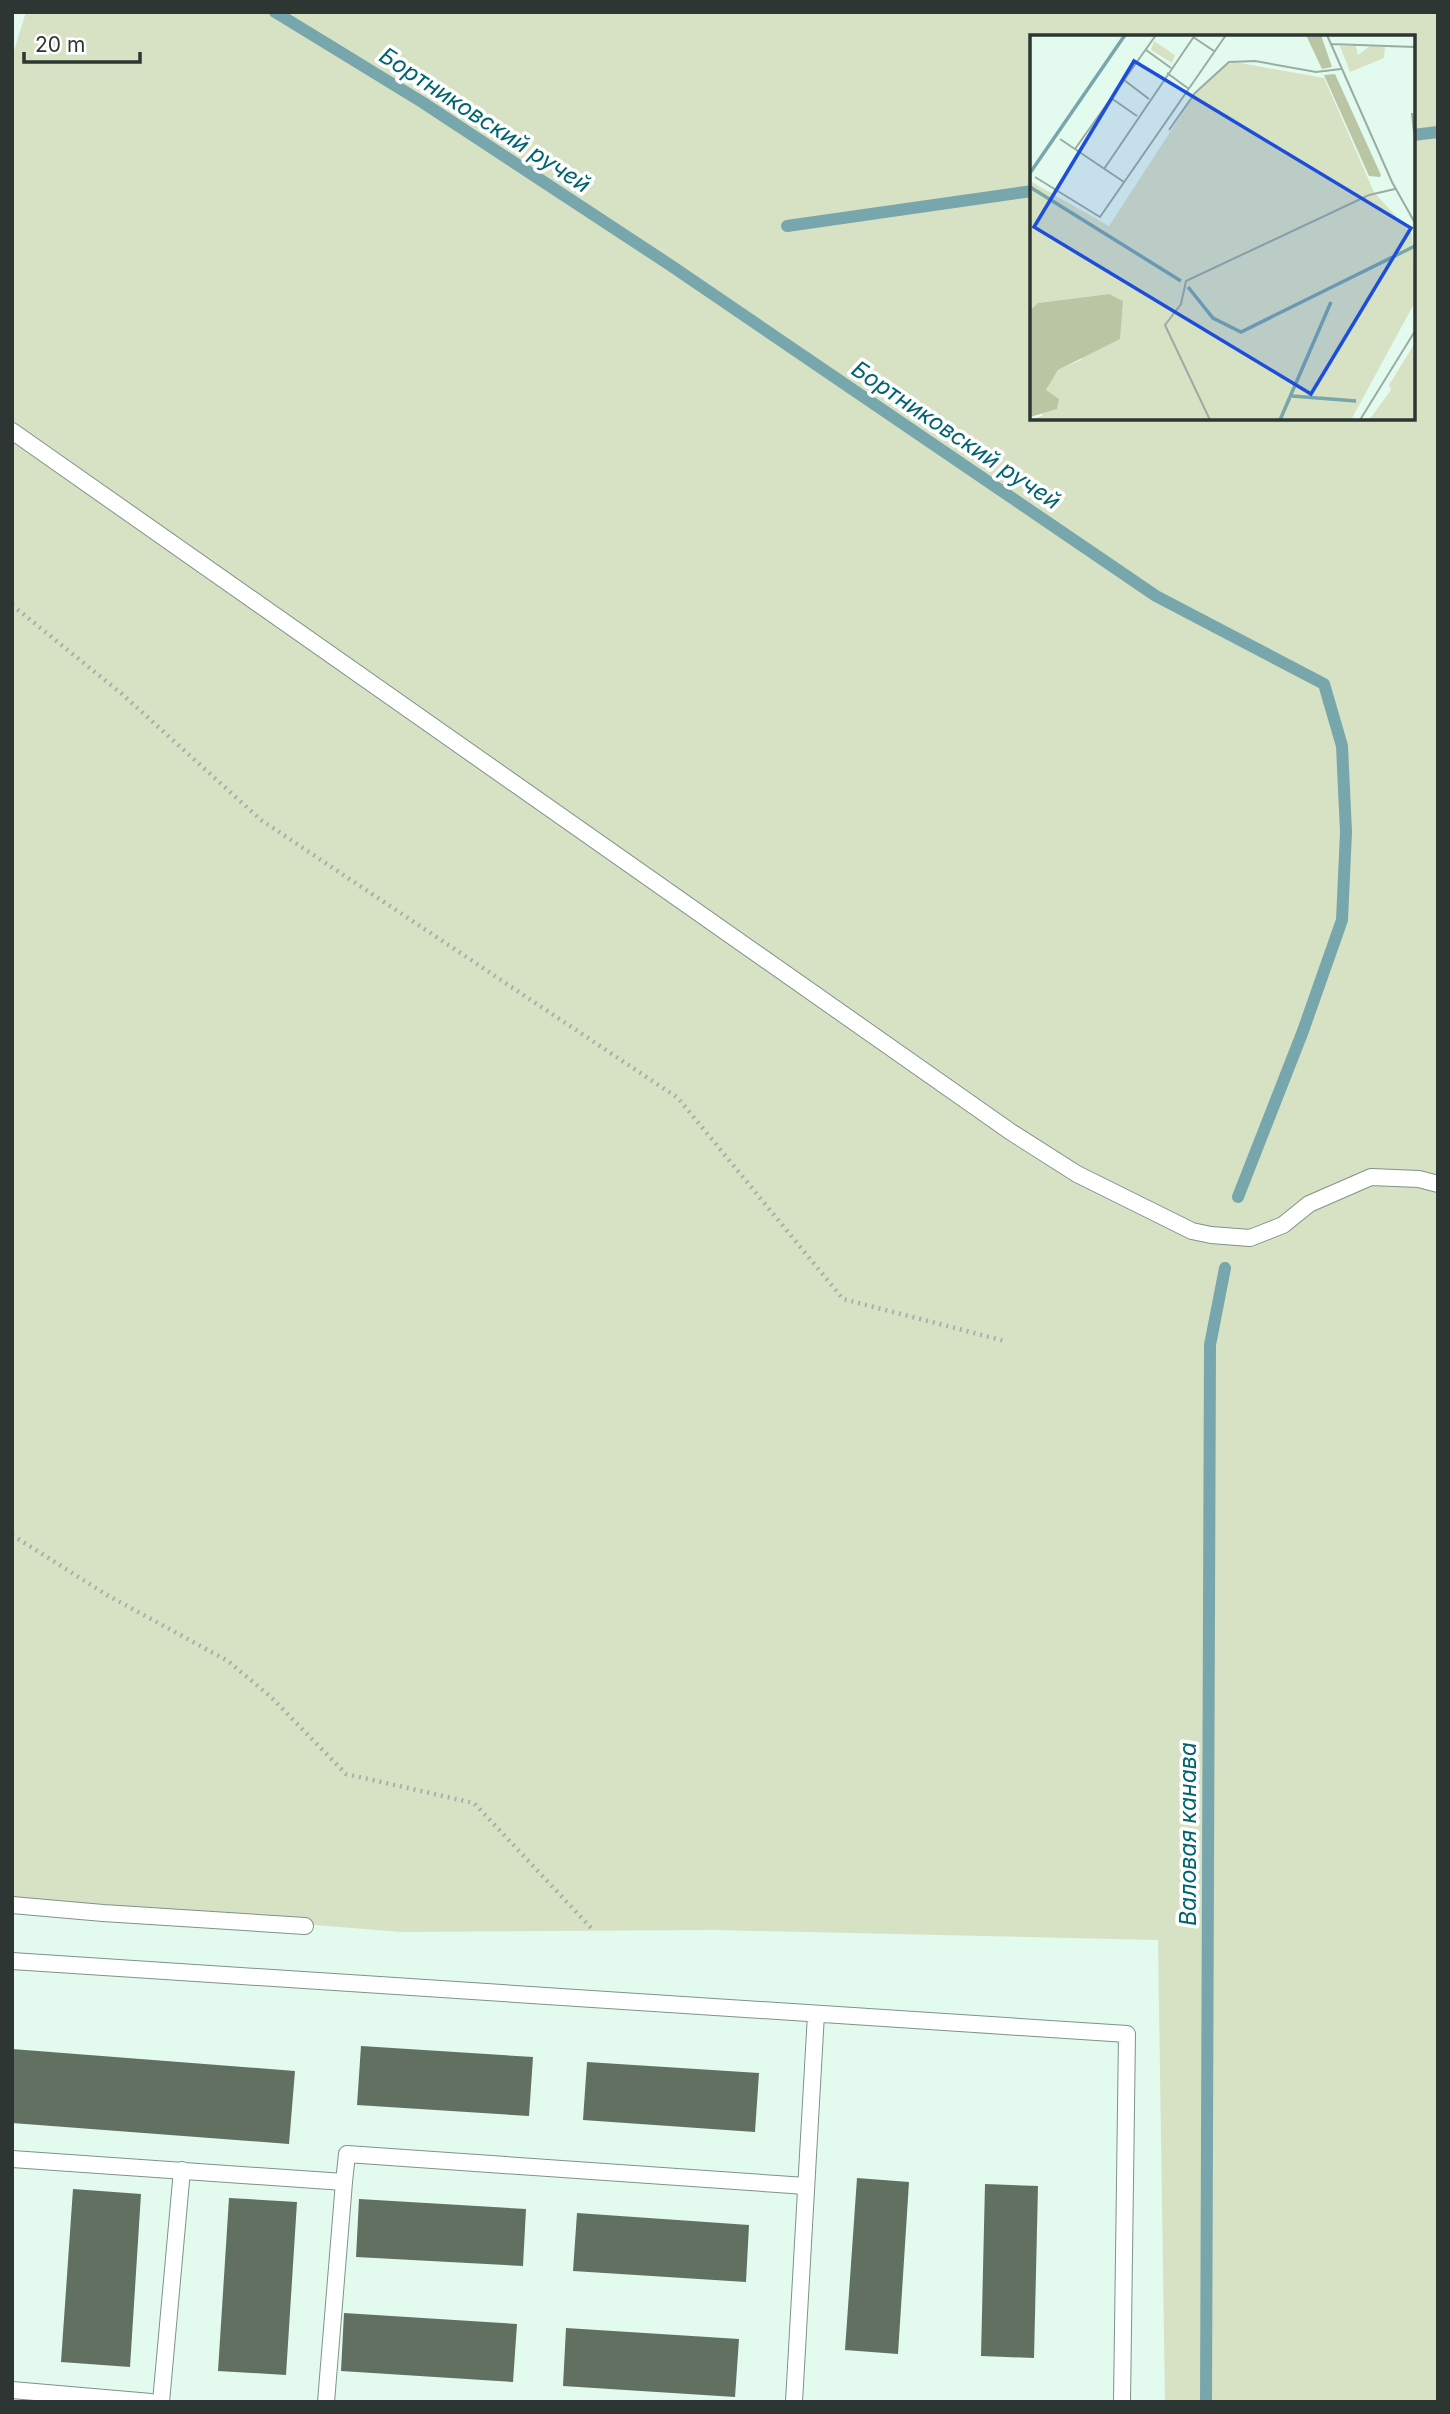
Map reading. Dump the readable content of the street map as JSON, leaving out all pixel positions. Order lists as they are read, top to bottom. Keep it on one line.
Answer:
{"water":["Бортниковский ручей","Валовая канава"],"scale_bar":"20 m"}
